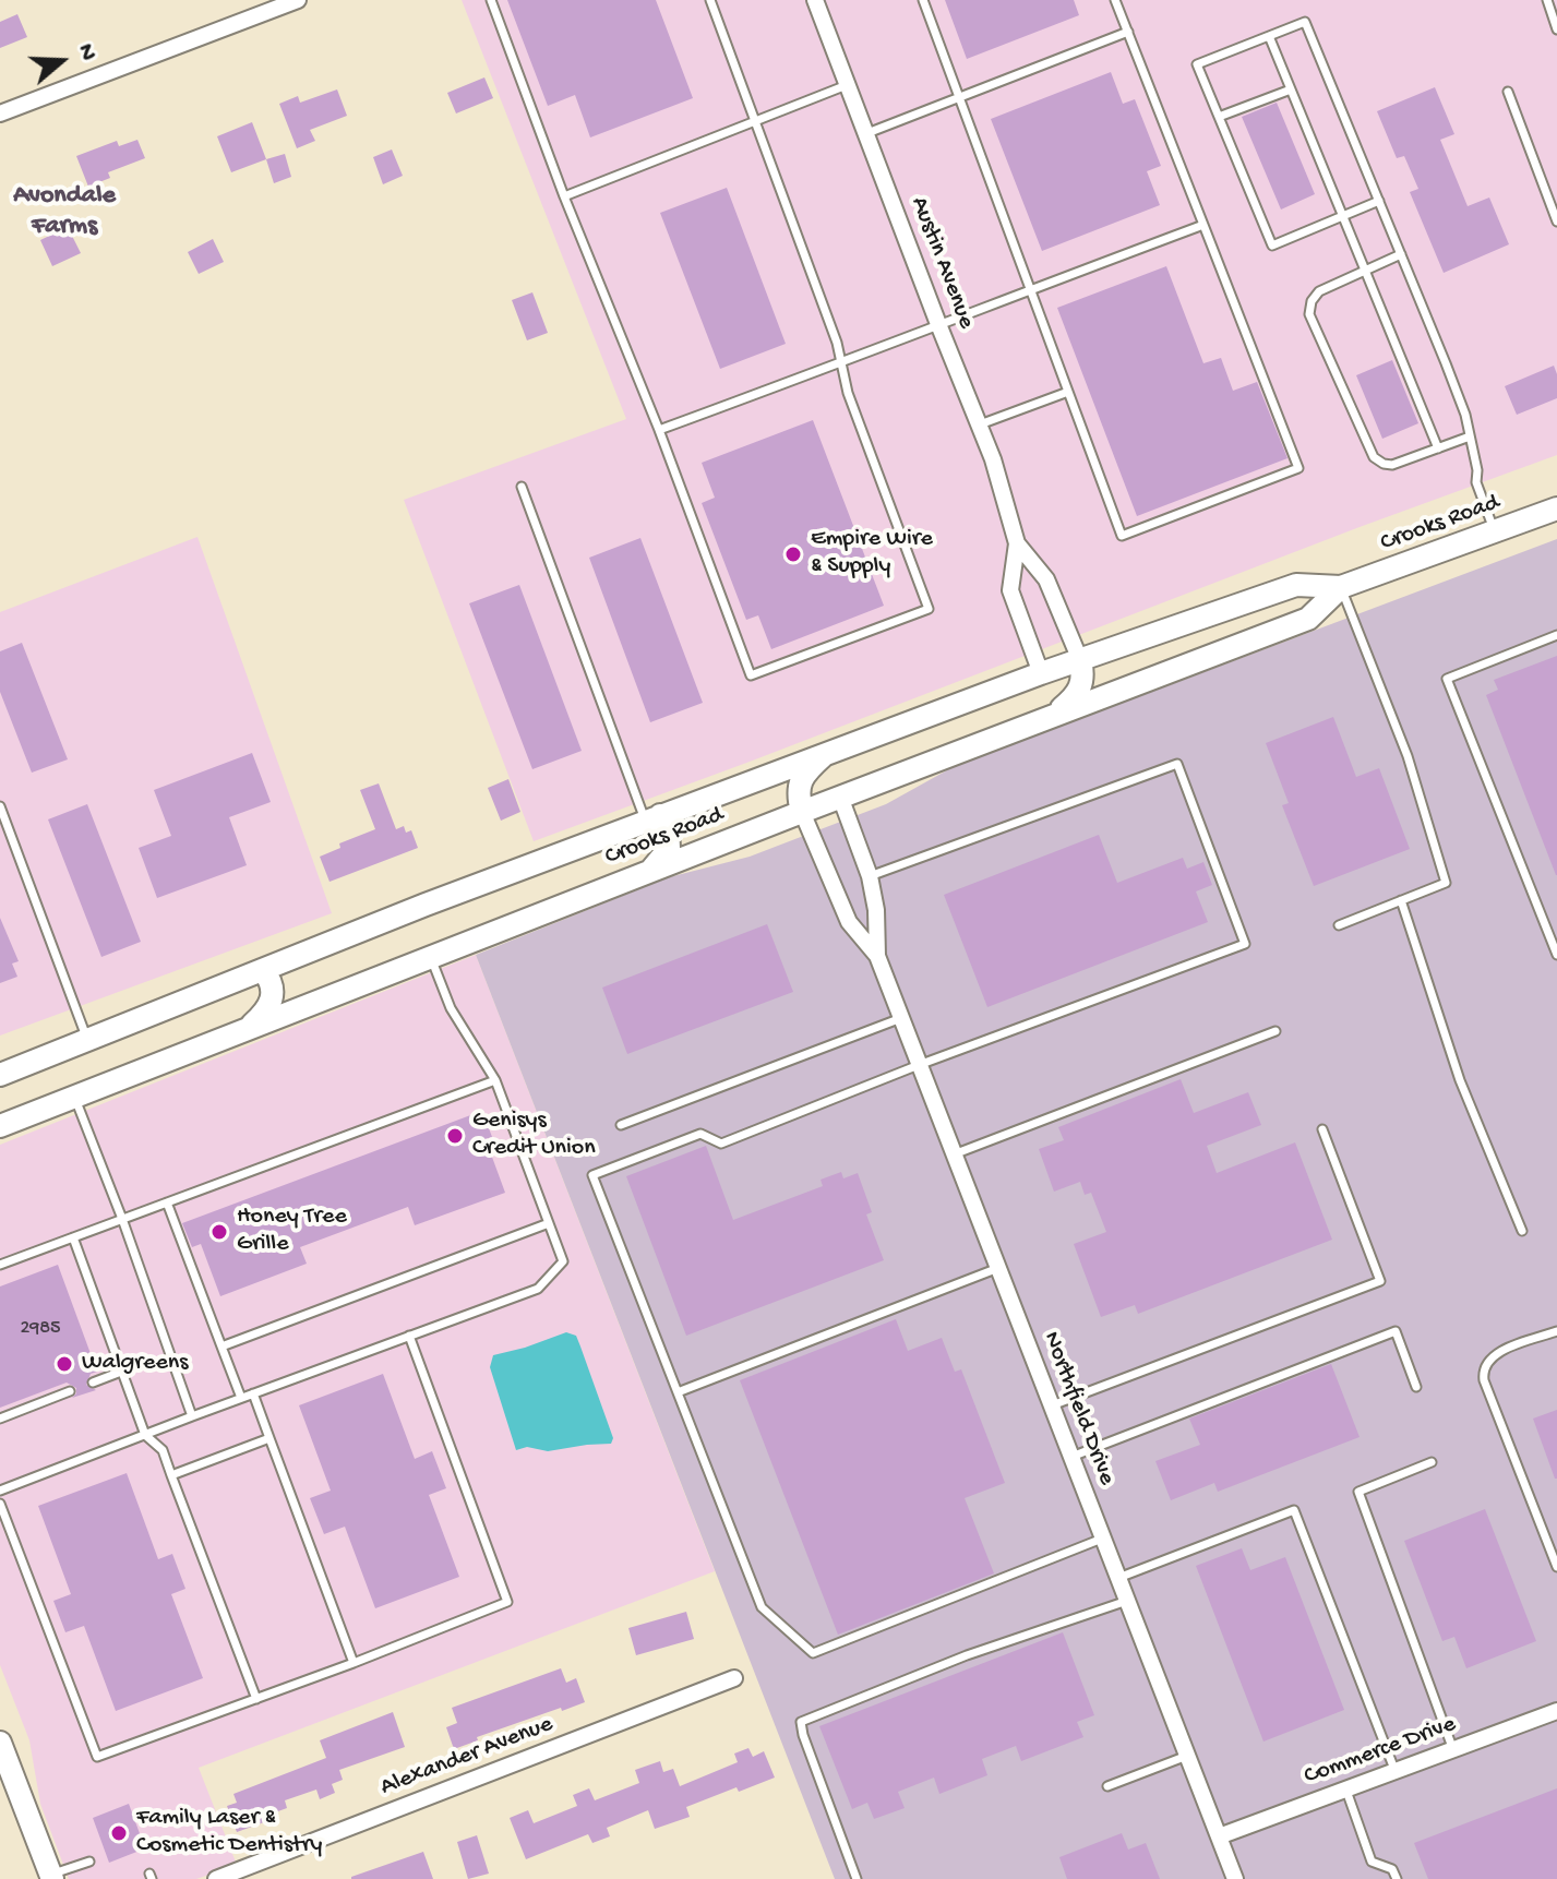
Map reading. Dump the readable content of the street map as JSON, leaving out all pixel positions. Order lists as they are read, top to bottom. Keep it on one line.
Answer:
{"streets":{"main road":["Crooks Road"],"street":["Austin Avenue","Northfield Drive","Commerce Drive","Alexander Avenue"]},"crossings":[["Austin Avenue","Crooks Road"],["Crooks Road","Northfield Drive"],["Northfield Drive","Commerce Drive"]],"districts":["Avondale Farms"],"places":["Empire Wire & Supply","Genisys Credit Union","Honey Tree Grille","Walgreens","Family Laser & Cosmetic Dentistry"],"house_numbers":["2985"],"north":"right"}
